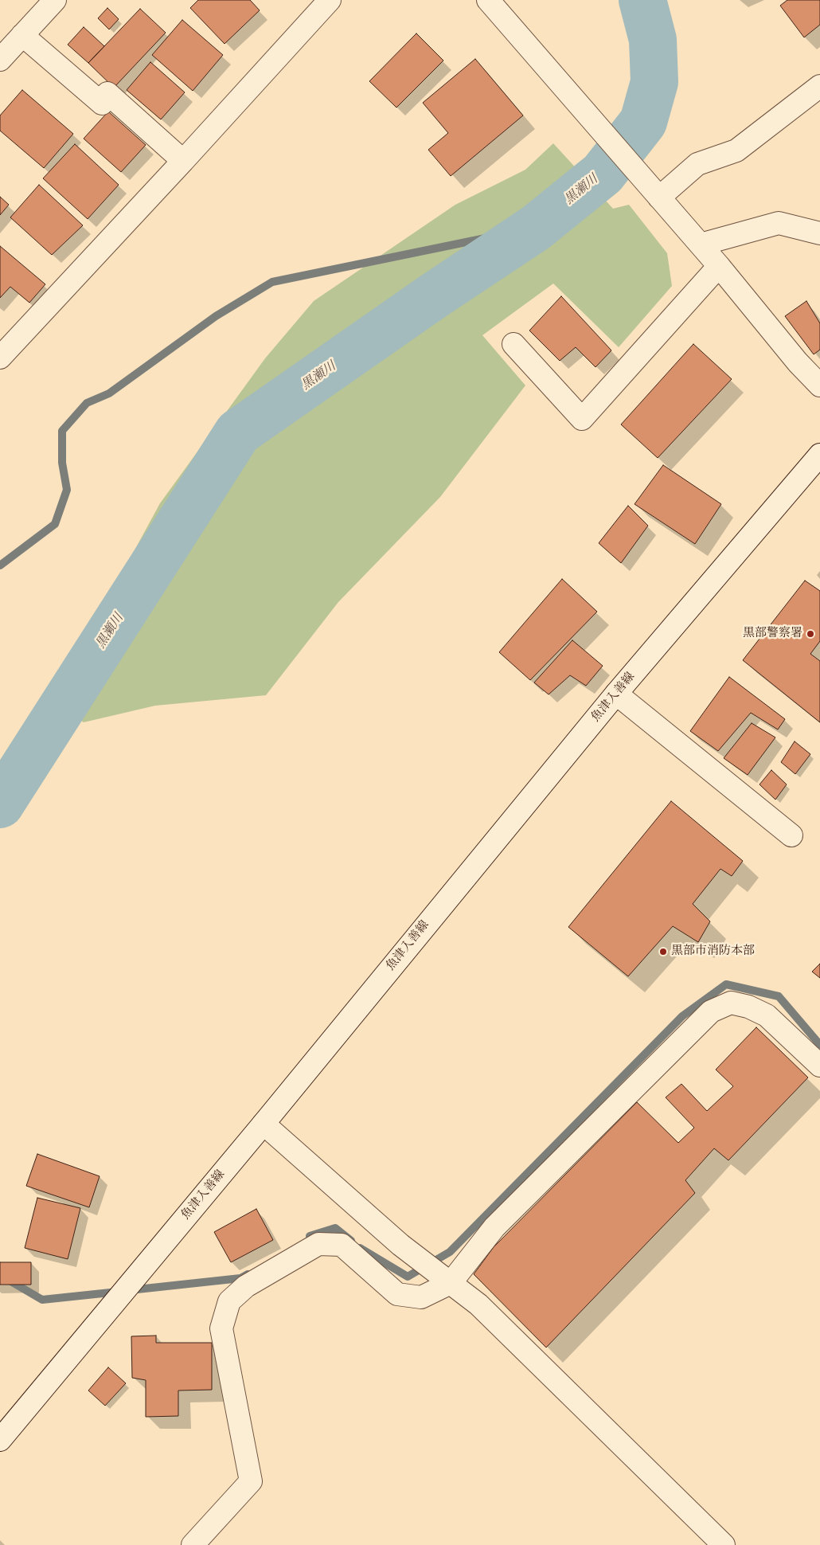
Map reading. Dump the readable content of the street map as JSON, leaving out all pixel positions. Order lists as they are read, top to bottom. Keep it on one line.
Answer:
{"streets":{"street":["魚津入善線"]},"water":["黒瀬川"],"places":["黒部警察署","黒部市消防本部"]}
